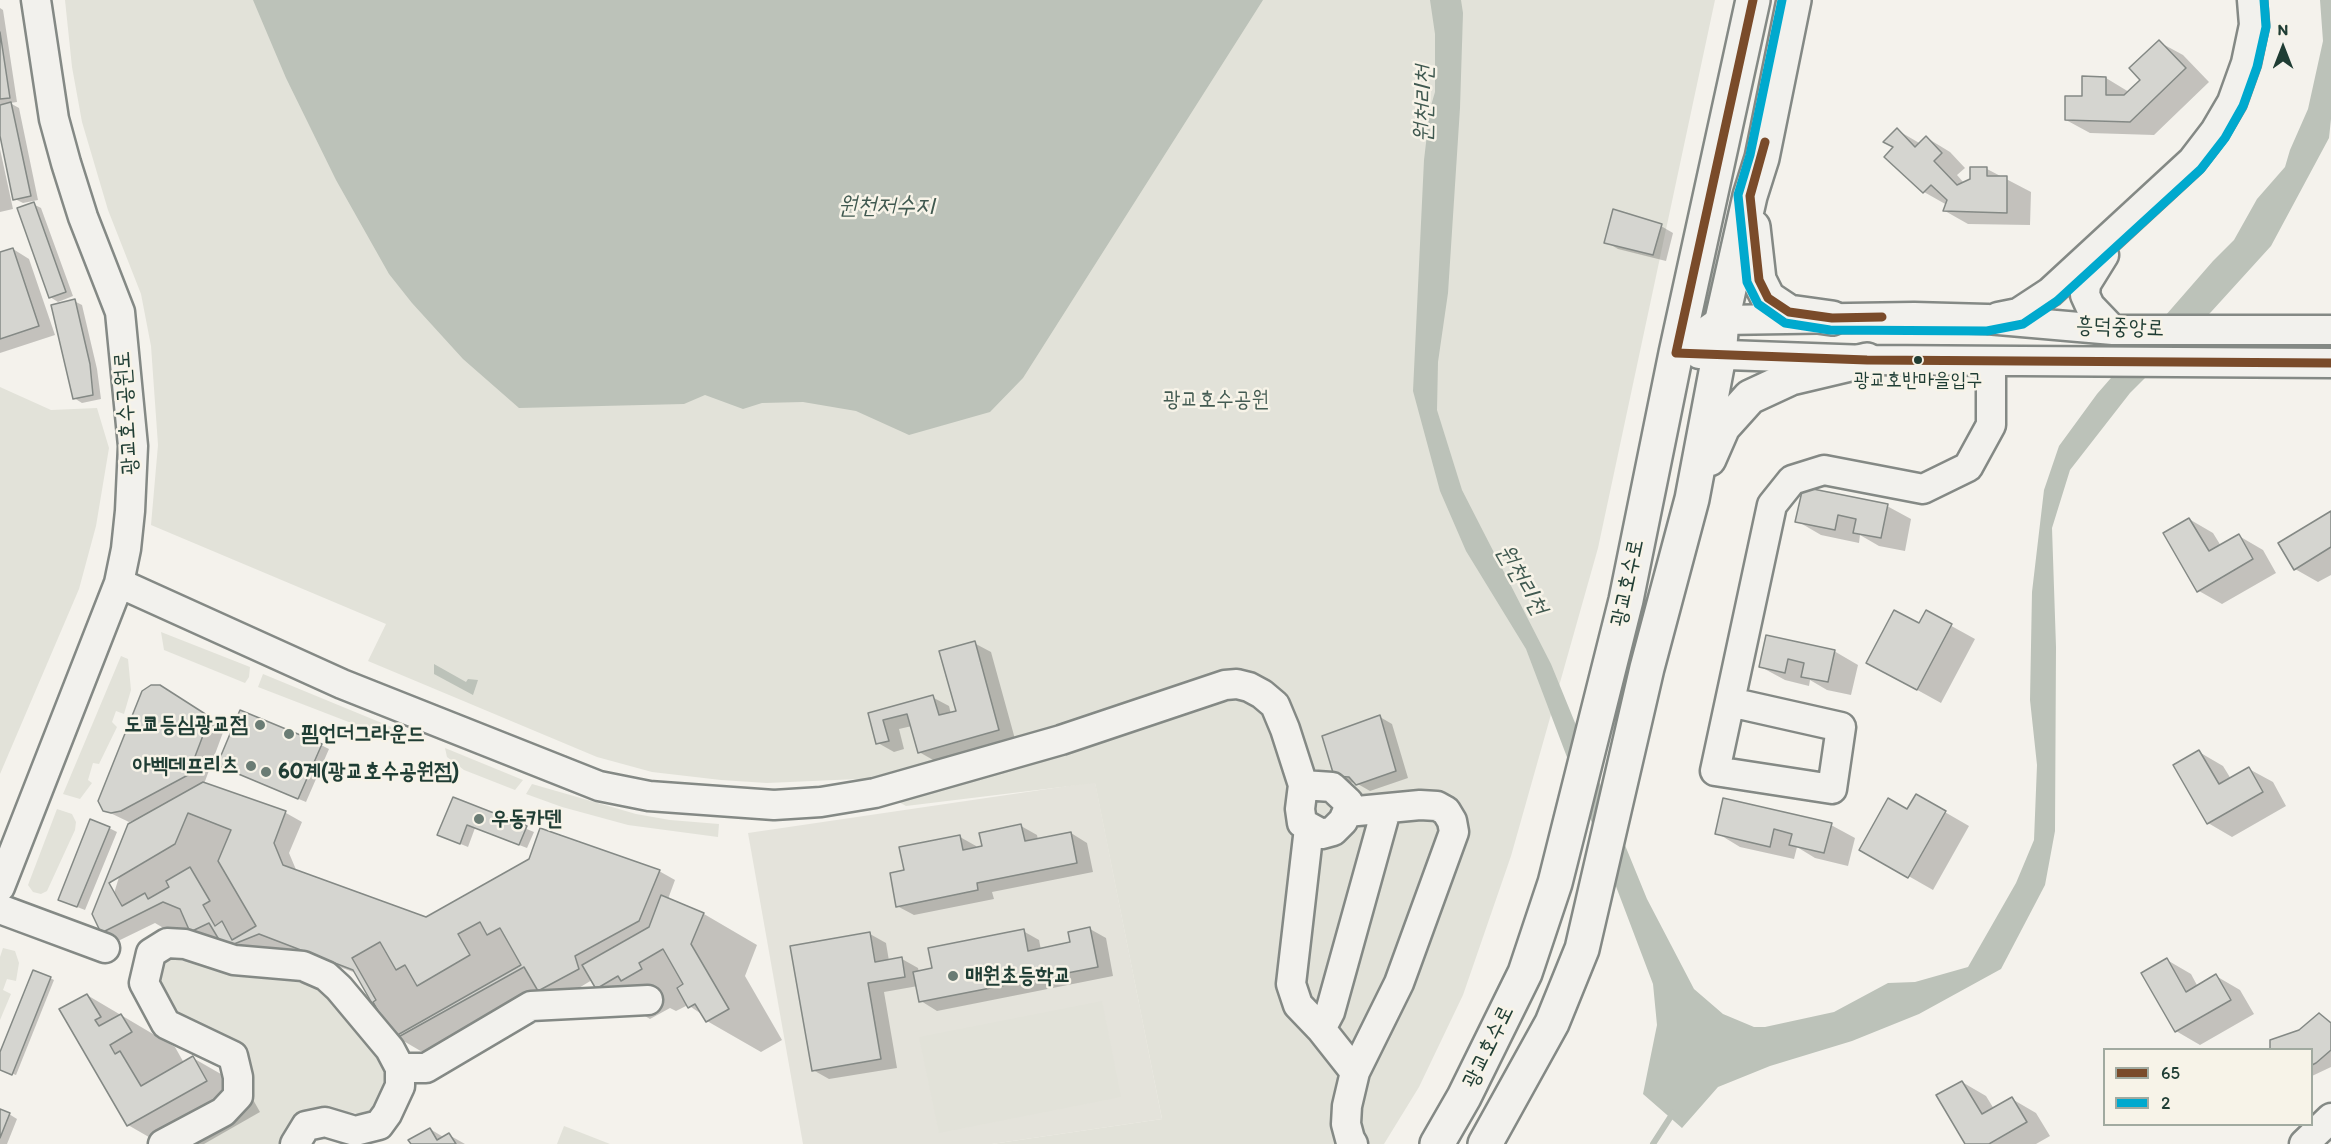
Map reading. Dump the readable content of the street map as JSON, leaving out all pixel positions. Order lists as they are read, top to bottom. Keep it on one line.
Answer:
{"streets":{"main road":["광교호수로"],"street":["흥덕중앙로","광교호수공원로"]},"crossings":[["흥덕중앙로","광교호수로"]],"water":["원천리천","원천저수지"],"parks":["광교호수공원"],"places":["광교호반마을입구","도쿄등심광교점","핌언더그라운드","아벡데프리츠","60계(광교호수공원점)","우동카덴","매원초등학교"],"lines":["transit line 65","transit line 2"],"legend":["65","2"],"north":"top"}
